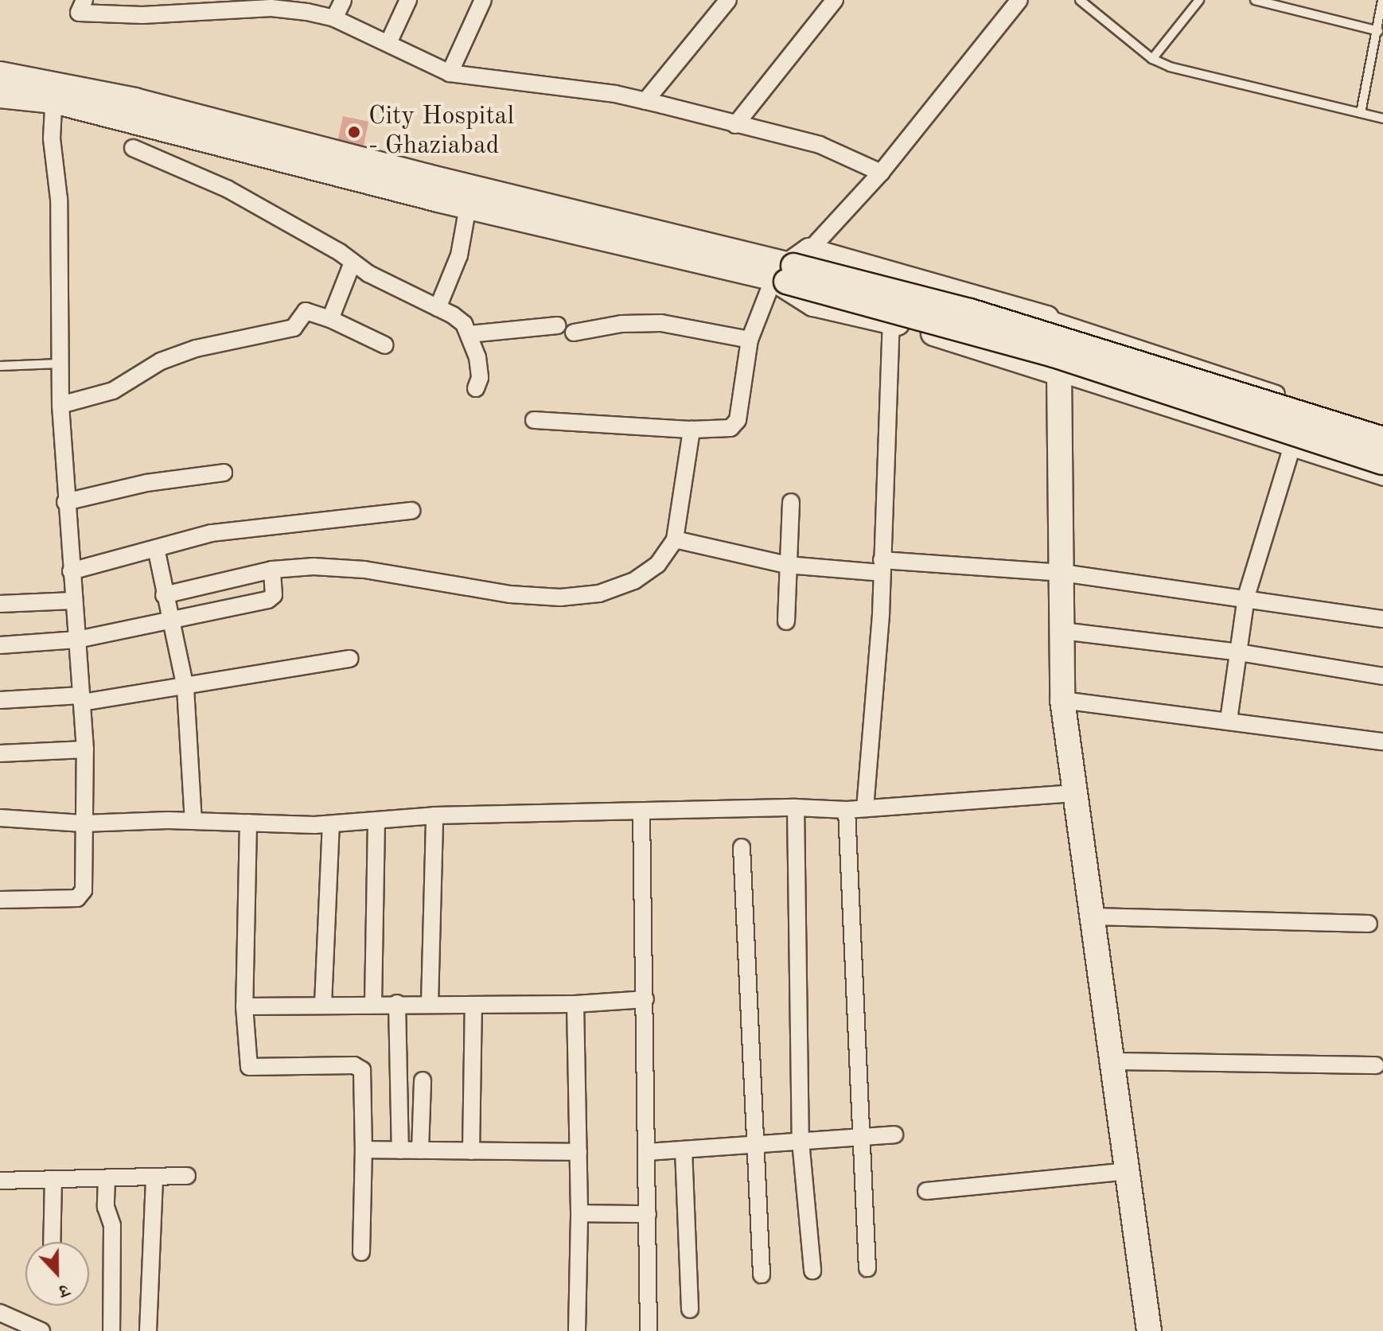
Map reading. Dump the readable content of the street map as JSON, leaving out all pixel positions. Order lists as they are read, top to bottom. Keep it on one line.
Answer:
{"places":["City Hospital - Ghaziabad"],"north":"bottom"}
